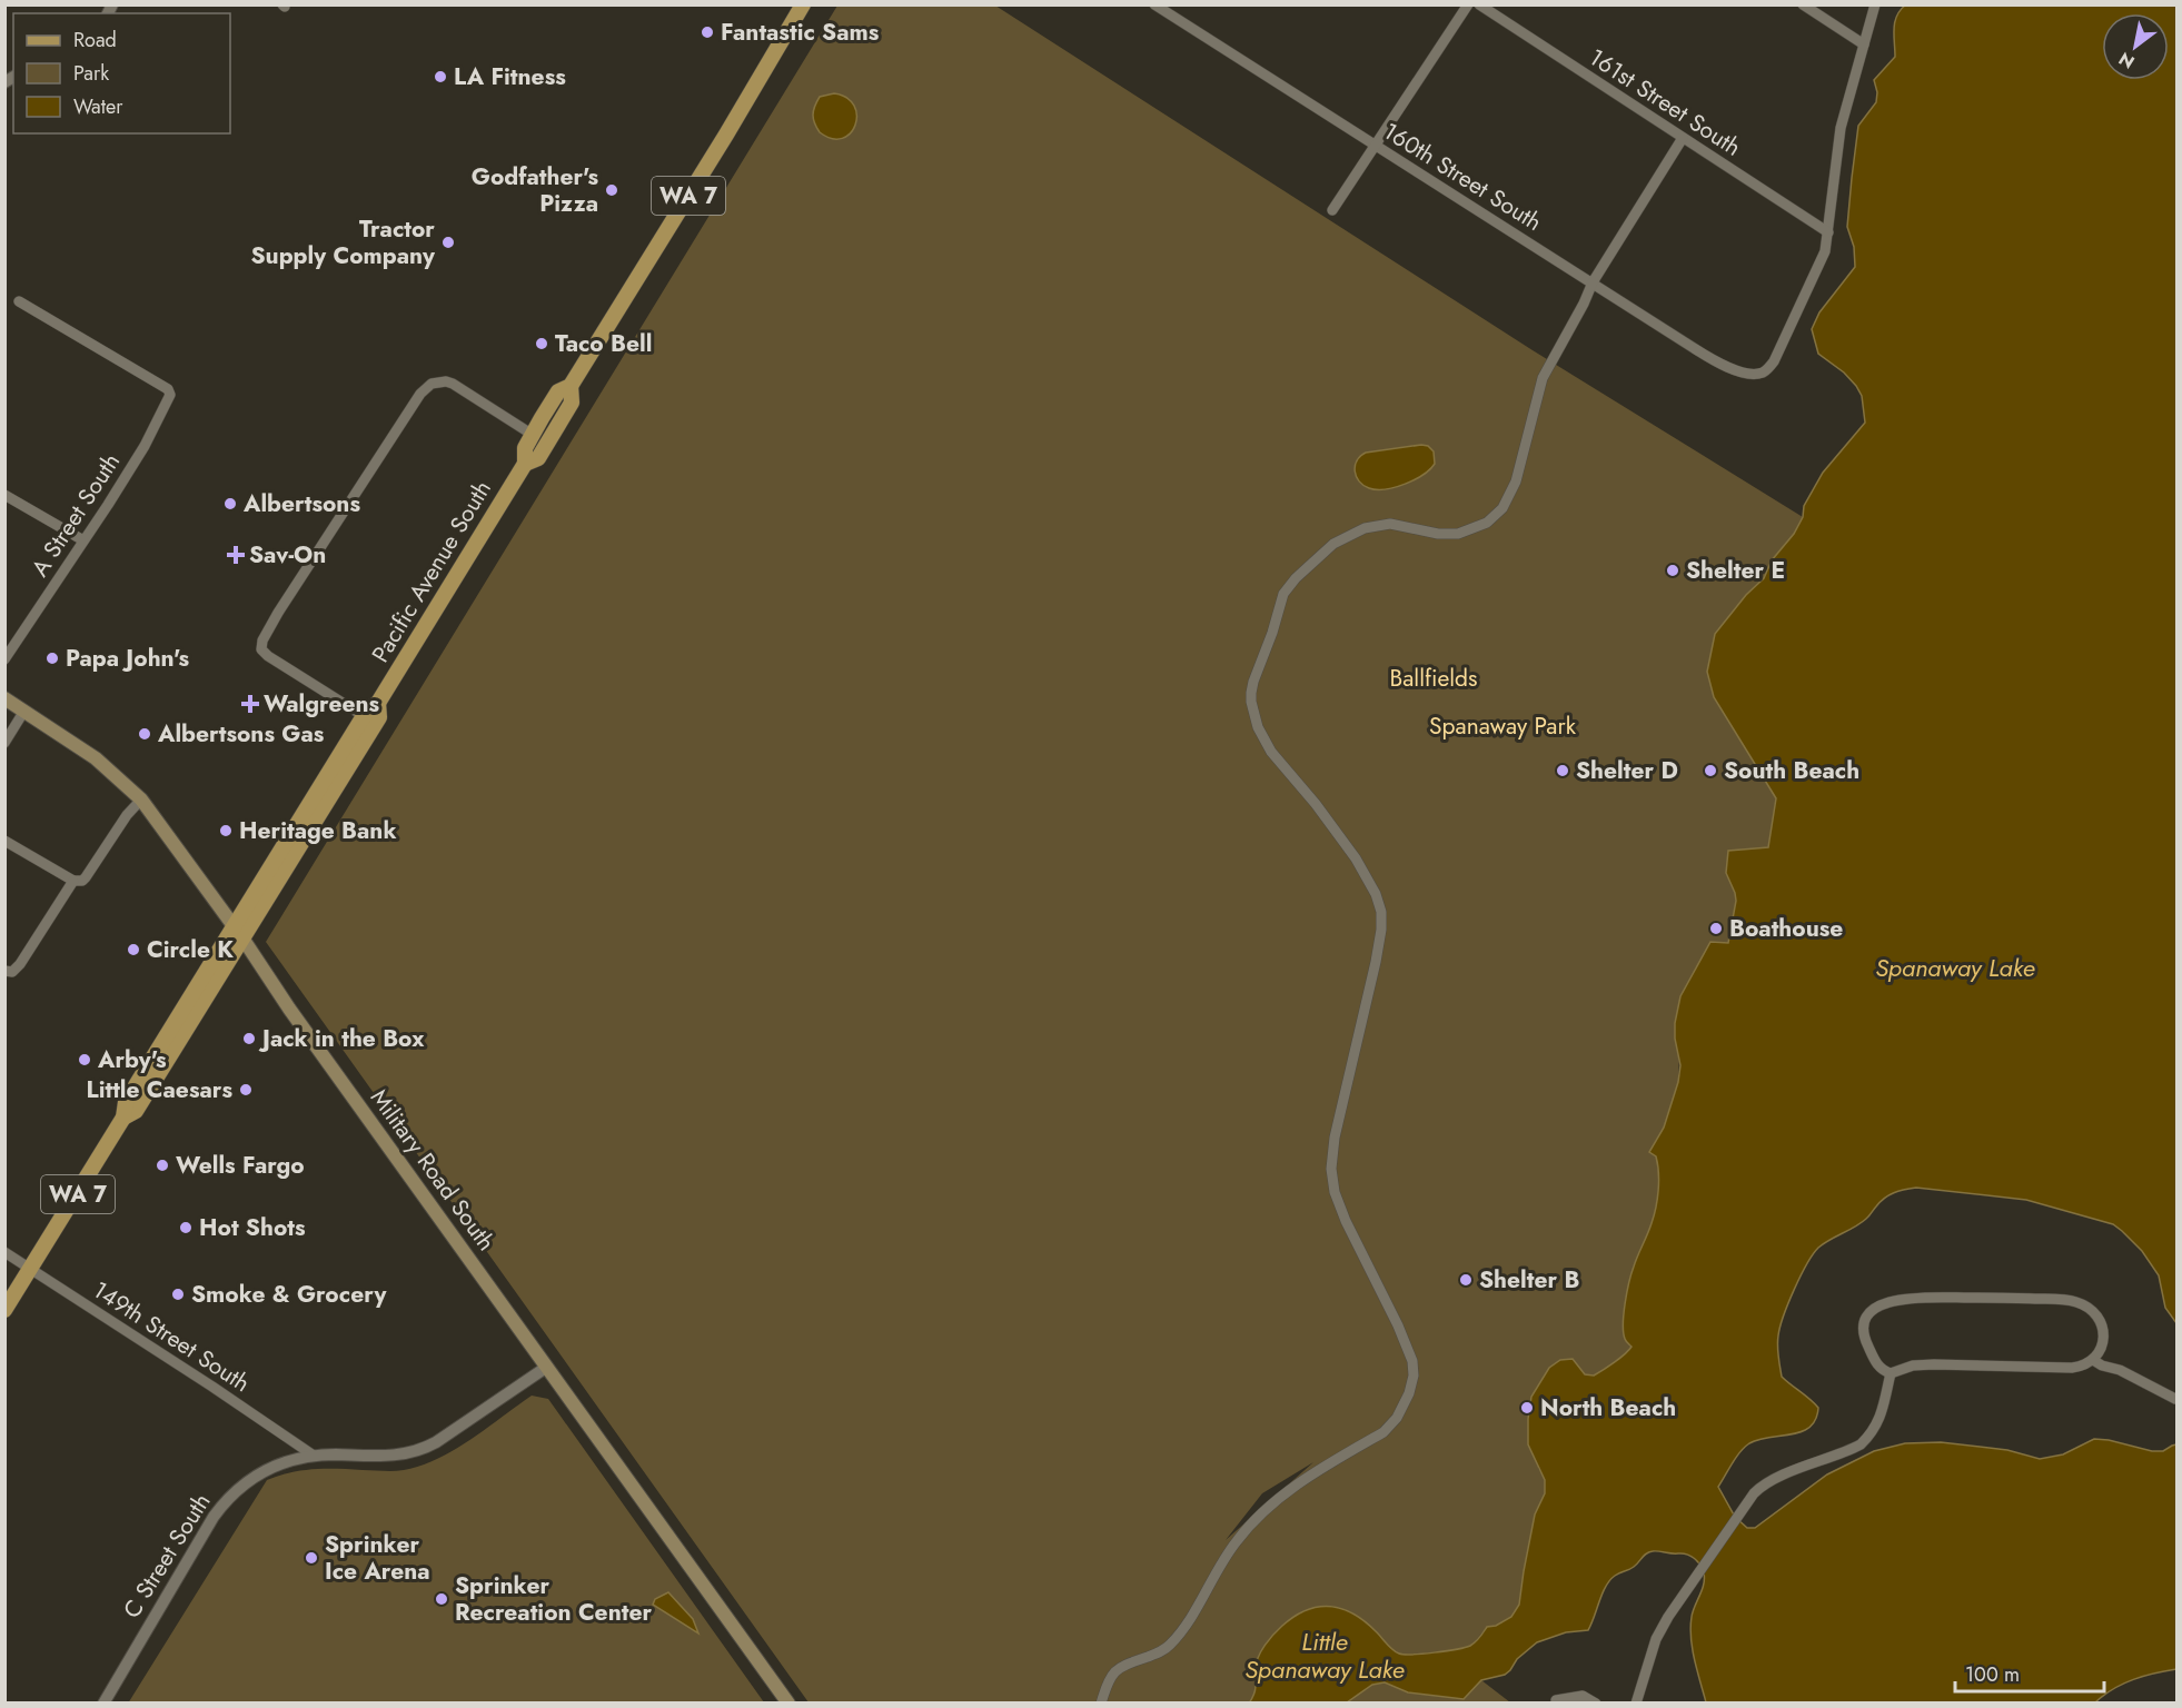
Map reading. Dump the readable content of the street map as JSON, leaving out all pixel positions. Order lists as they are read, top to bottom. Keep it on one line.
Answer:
{"streets":{"main road":["WA 7","Pacific Avenue South","Military Road South"],"street":["161st Street South","160th Street South","A Street South","149th Street South","C Street South"]},"crossings":[["161st Street South","160th Street South"],["Pacific Avenue South","Military Road South"],["Pacific Avenue South","149th Street South"],["Military Road South","C Street South"],["149th Street South","C Street South"]],"water":["Spanaway Lake","Little Spanaway Lake"],"parks":["Ballfields","Spanaway Park"],"places":{"other":["Fantastic Sams","LA Fitness","Godfather's Pizza","Tractor Supply Company","Taco Bell","Albertsons","Shelter E","Papa John's","Albertsons Gas","Shelter D","South Beach","Heritage Bank","Boathouse","Circle K","Jack in the Box","Arby's","Little Caesars","Wells Fargo","Hot Shots","Shelter B","Smoke & Grocery","North Beach","Sprinker Ice Arena","Sprinker Recreation Center"],"health":["Sav-On","Walgreens"]},"legend":["Road","Park","Water"],"scale_bar":"100 m","north":"bottom left"}
